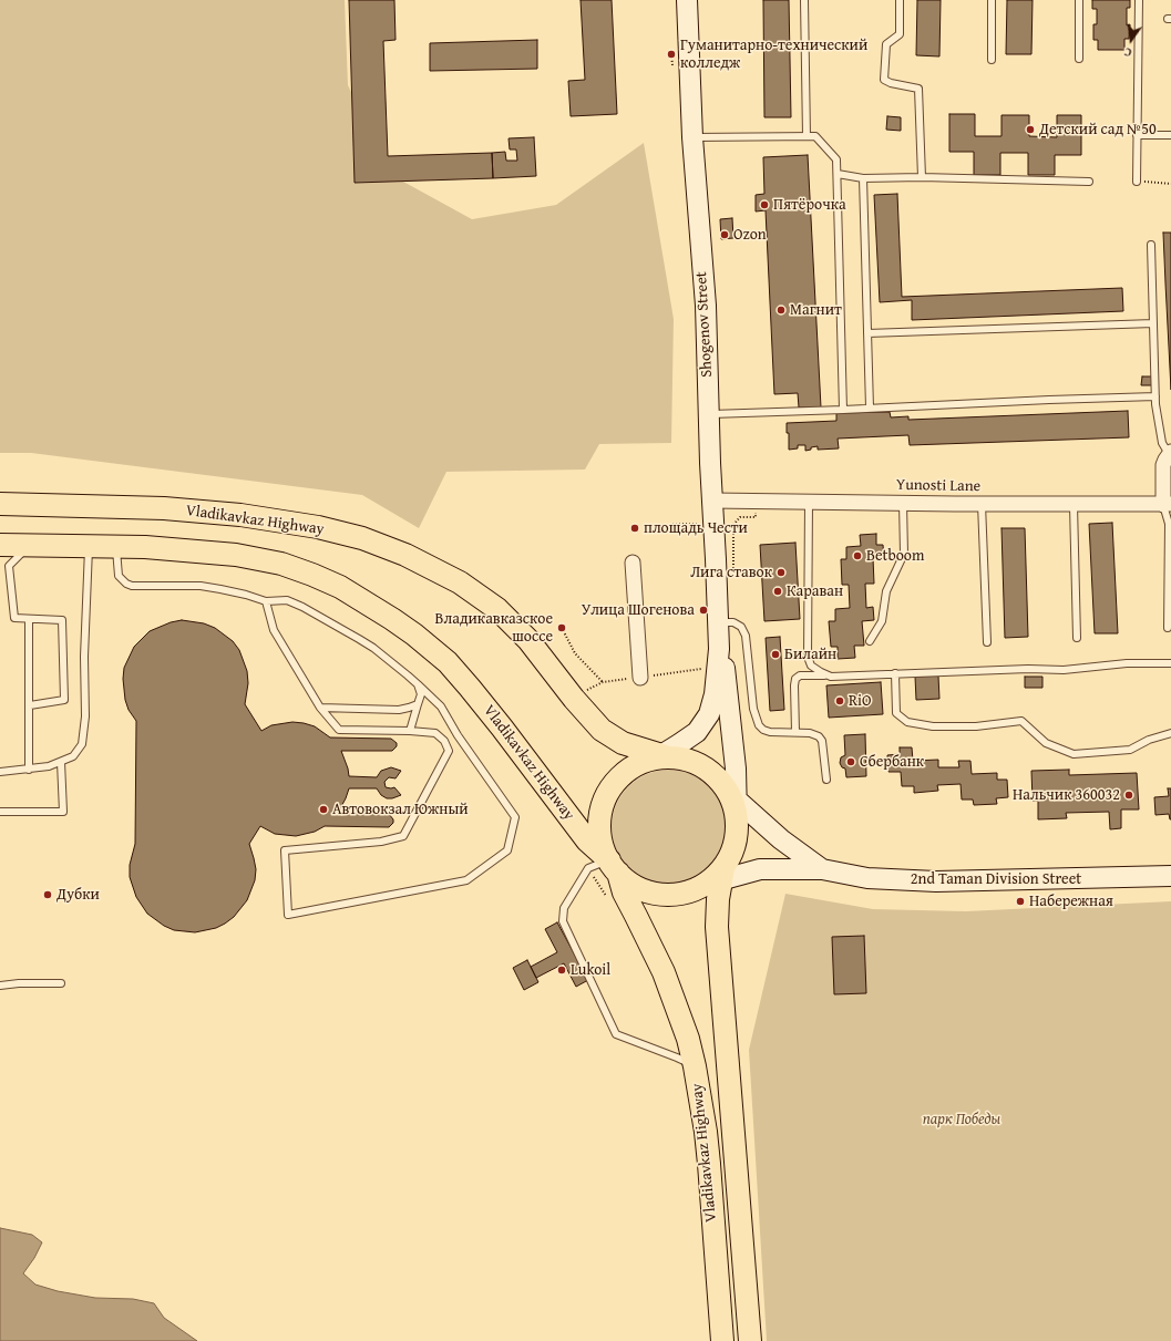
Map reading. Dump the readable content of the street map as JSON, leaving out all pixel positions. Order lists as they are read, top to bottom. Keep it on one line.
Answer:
{"streets":{"main road":["Vladikavkaz Highway"],"street":["Shogenov Street","Yunosti Lane","2nd Taman Division Street"]},"crossings":[["Shogenov Street","Yunosti Lane"]],"parks":["парк Победы"],"places":["Гуманитарно-технический колледж","Детский сад №50","Пятёрочка","Ozon","Магнит","площадь Чести","Betboom","Лига ставок","Караван","Улица Шогенова","Владикавказское шоссе","Билайн","RiO","Сбербанк","Нальчик 360032","Автовокзал Южный","Дубки","Набережная","Lukoil"],"north":"bottom"}
